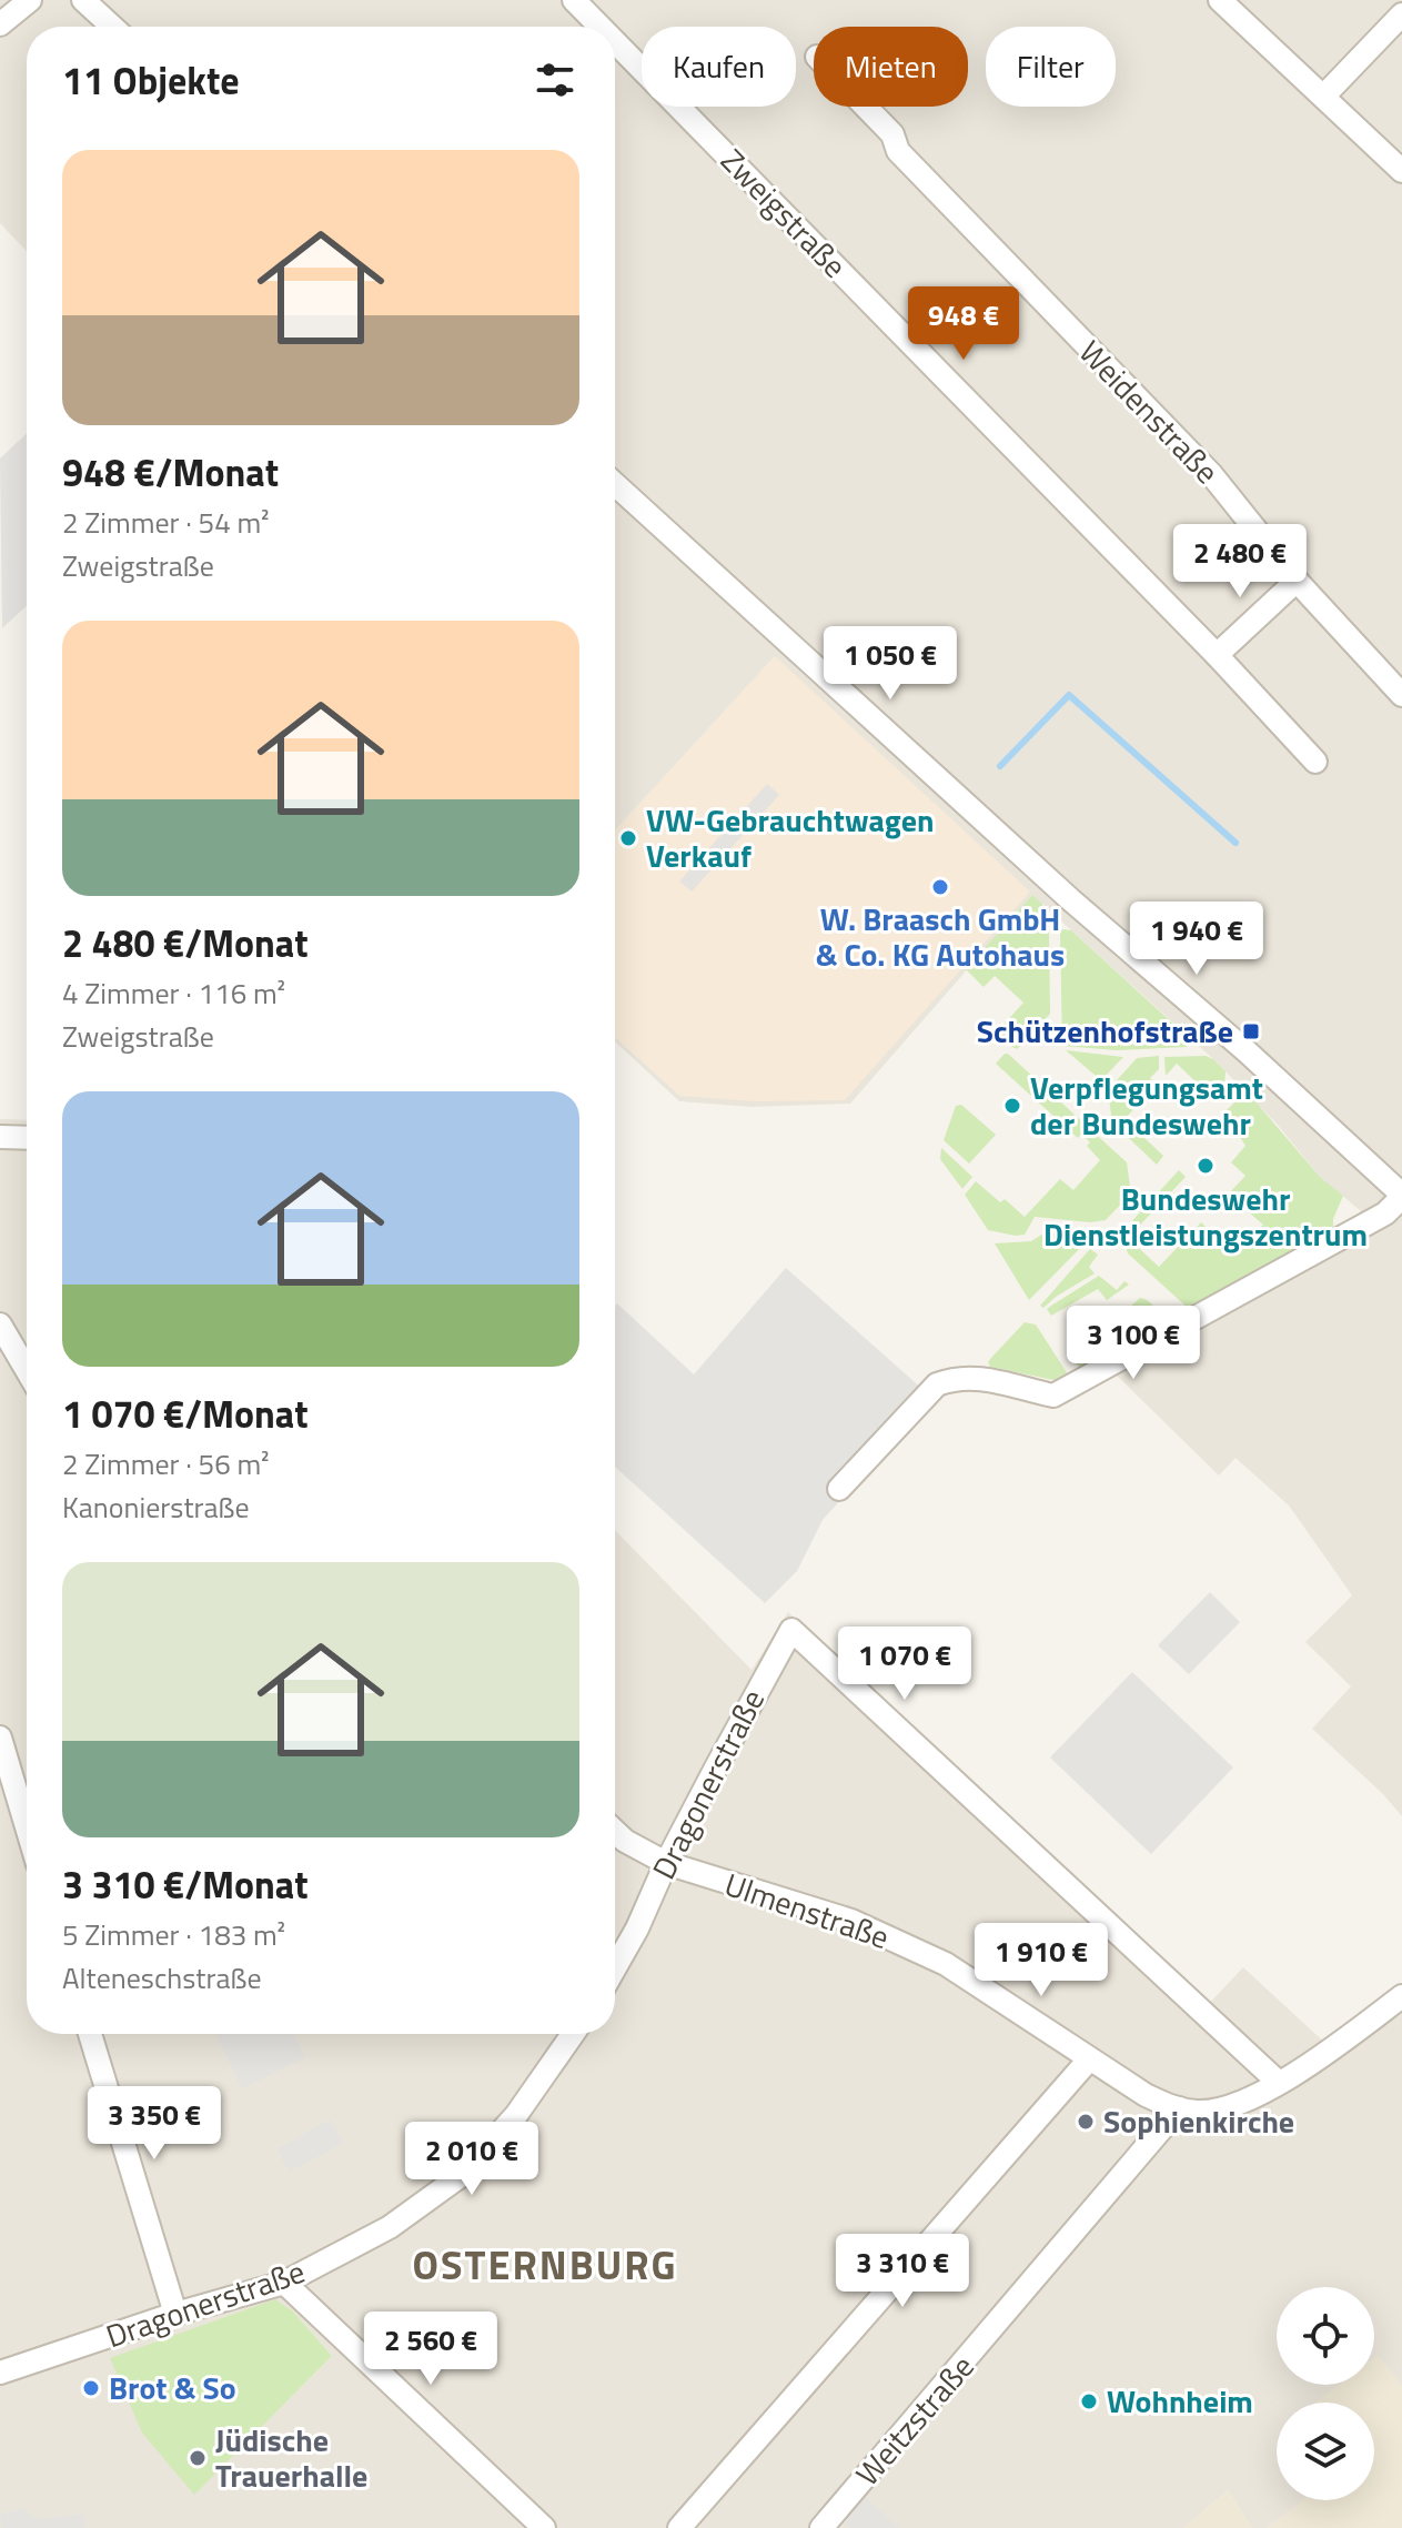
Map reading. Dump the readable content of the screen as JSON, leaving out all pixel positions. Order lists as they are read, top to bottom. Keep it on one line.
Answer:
{"streets":{"street":["Zweigstraße","Weidenstraße","Dragonerstraße","Ulmenstraße","Weitzstraße"]},"crossings":[["Dragonerstraße","Ulmenstraße"],["Ulmenstraße","Weitzstraße"]],"districts":["OSTERNBURG"],"places":{"other":["VW-Gebrauchtwagen Verkauf","W. Braasch GmbH & Co. KG Autohaus","Verpflegungsamt der Bundeswehr","Bundeswehr Dienstleistungszentrum","Sophienkirche","Brot & So","Wohnheim","Jüdische Trauerhalle"],"transit":["Schützenhofstraße"]},"page":{"chip":["Kaufen","Mieten","Filter"],"heading":"11 Objekte","list":[{"name":"948 €/Monat","note":"2 Zimmer · 54 m² · Zweigstraße"},{"name":"2 480 €/Monat","note":"4 Zimmer · 116 m² · Zweigstraße"},{"name":"1 070 €/Monat","note":"2 Zimmer · 56 m² · Kanonierstraße"},{"name":"3 310 €/Monat","note":"5 Zimmer · 183 m² · Alteneschstraße"}],"price":["948 €","2 480 €","1 050 €","1 940 €","3 100 €","1 070 €","1 910 €","3 350 €","2 010 €","3 310 €","2 560 €"]}}
